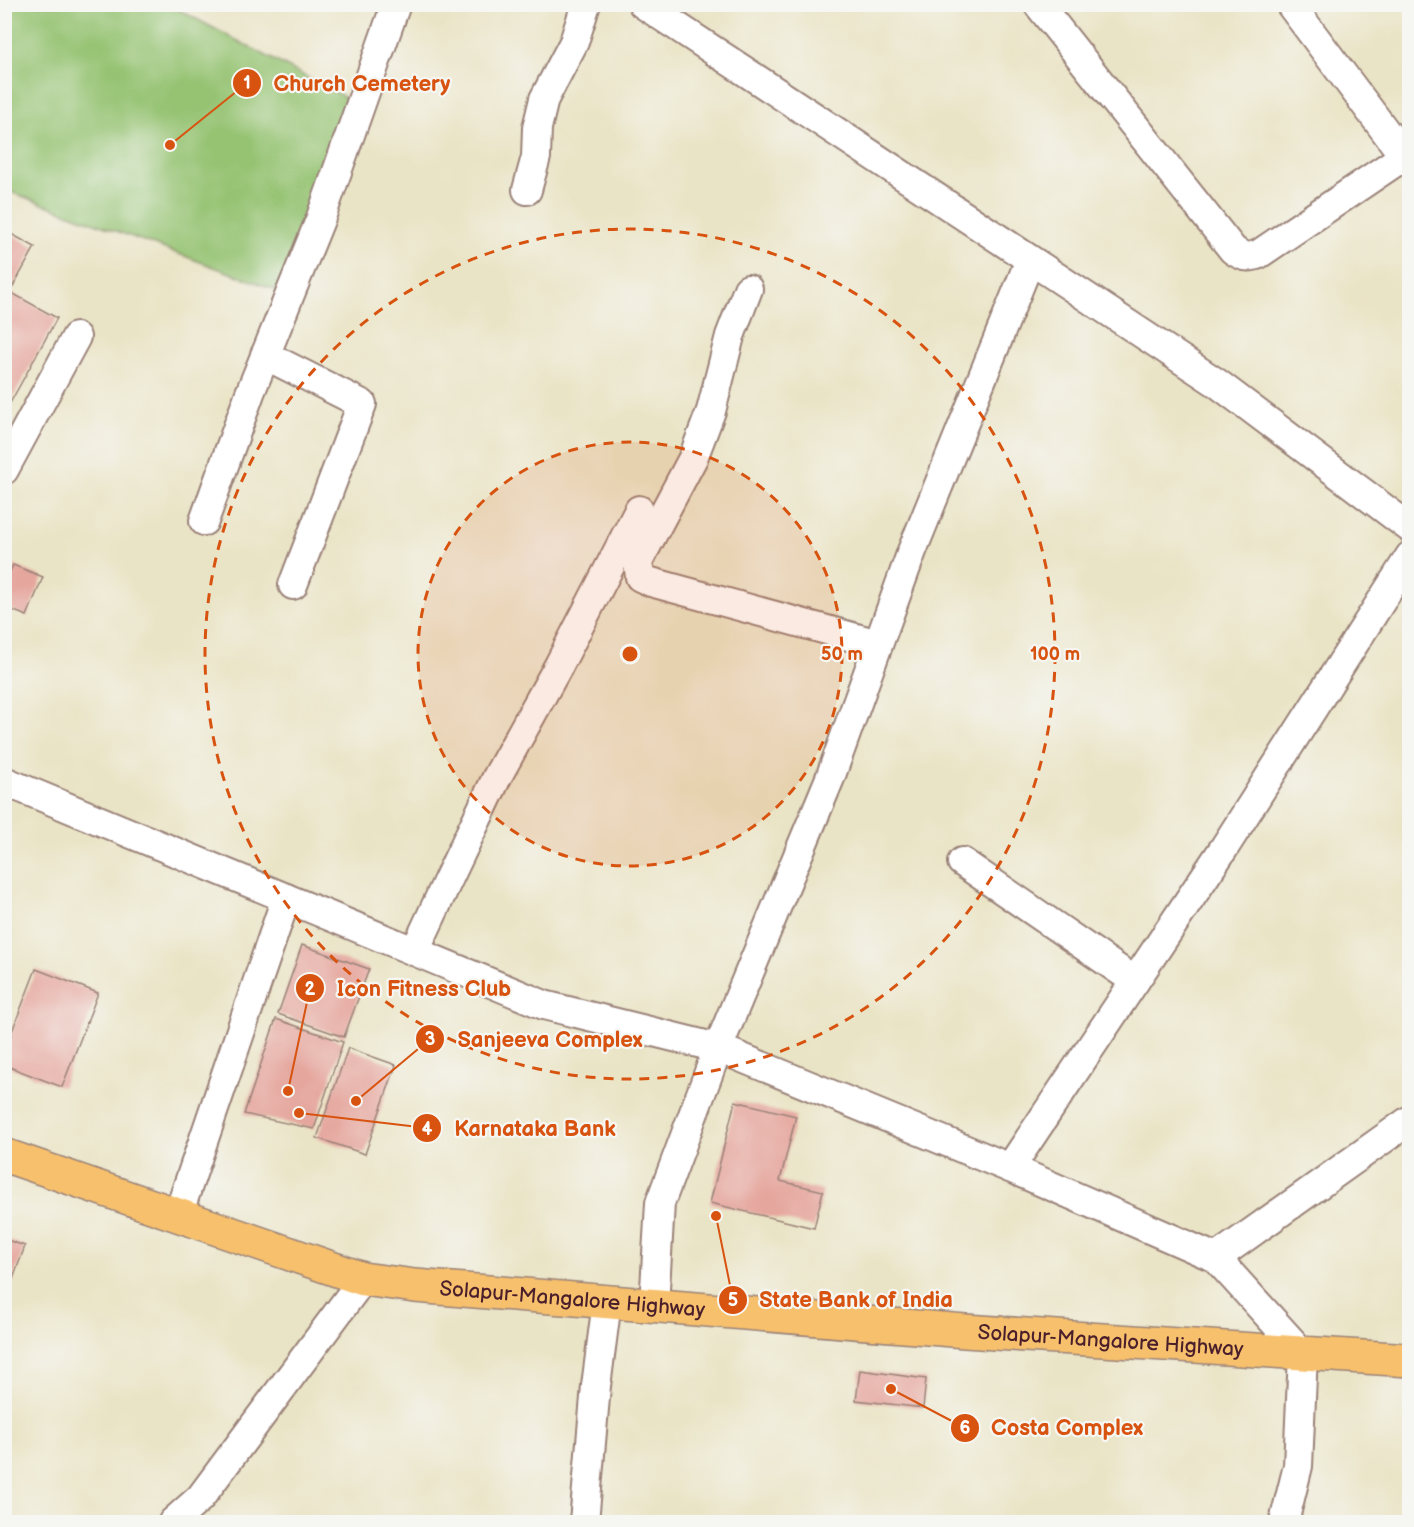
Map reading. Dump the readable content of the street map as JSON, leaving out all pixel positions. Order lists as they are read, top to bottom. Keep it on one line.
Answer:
{"streets":{"highway":["Solapur-Mangalore Highway"]},"places":["Church Cemetery","Icon Fitness Club","Sanjeeva Complex","Karnataka Bank","State Bank of India","Costa Complex"],"rings":["50 m","100 m"]}
